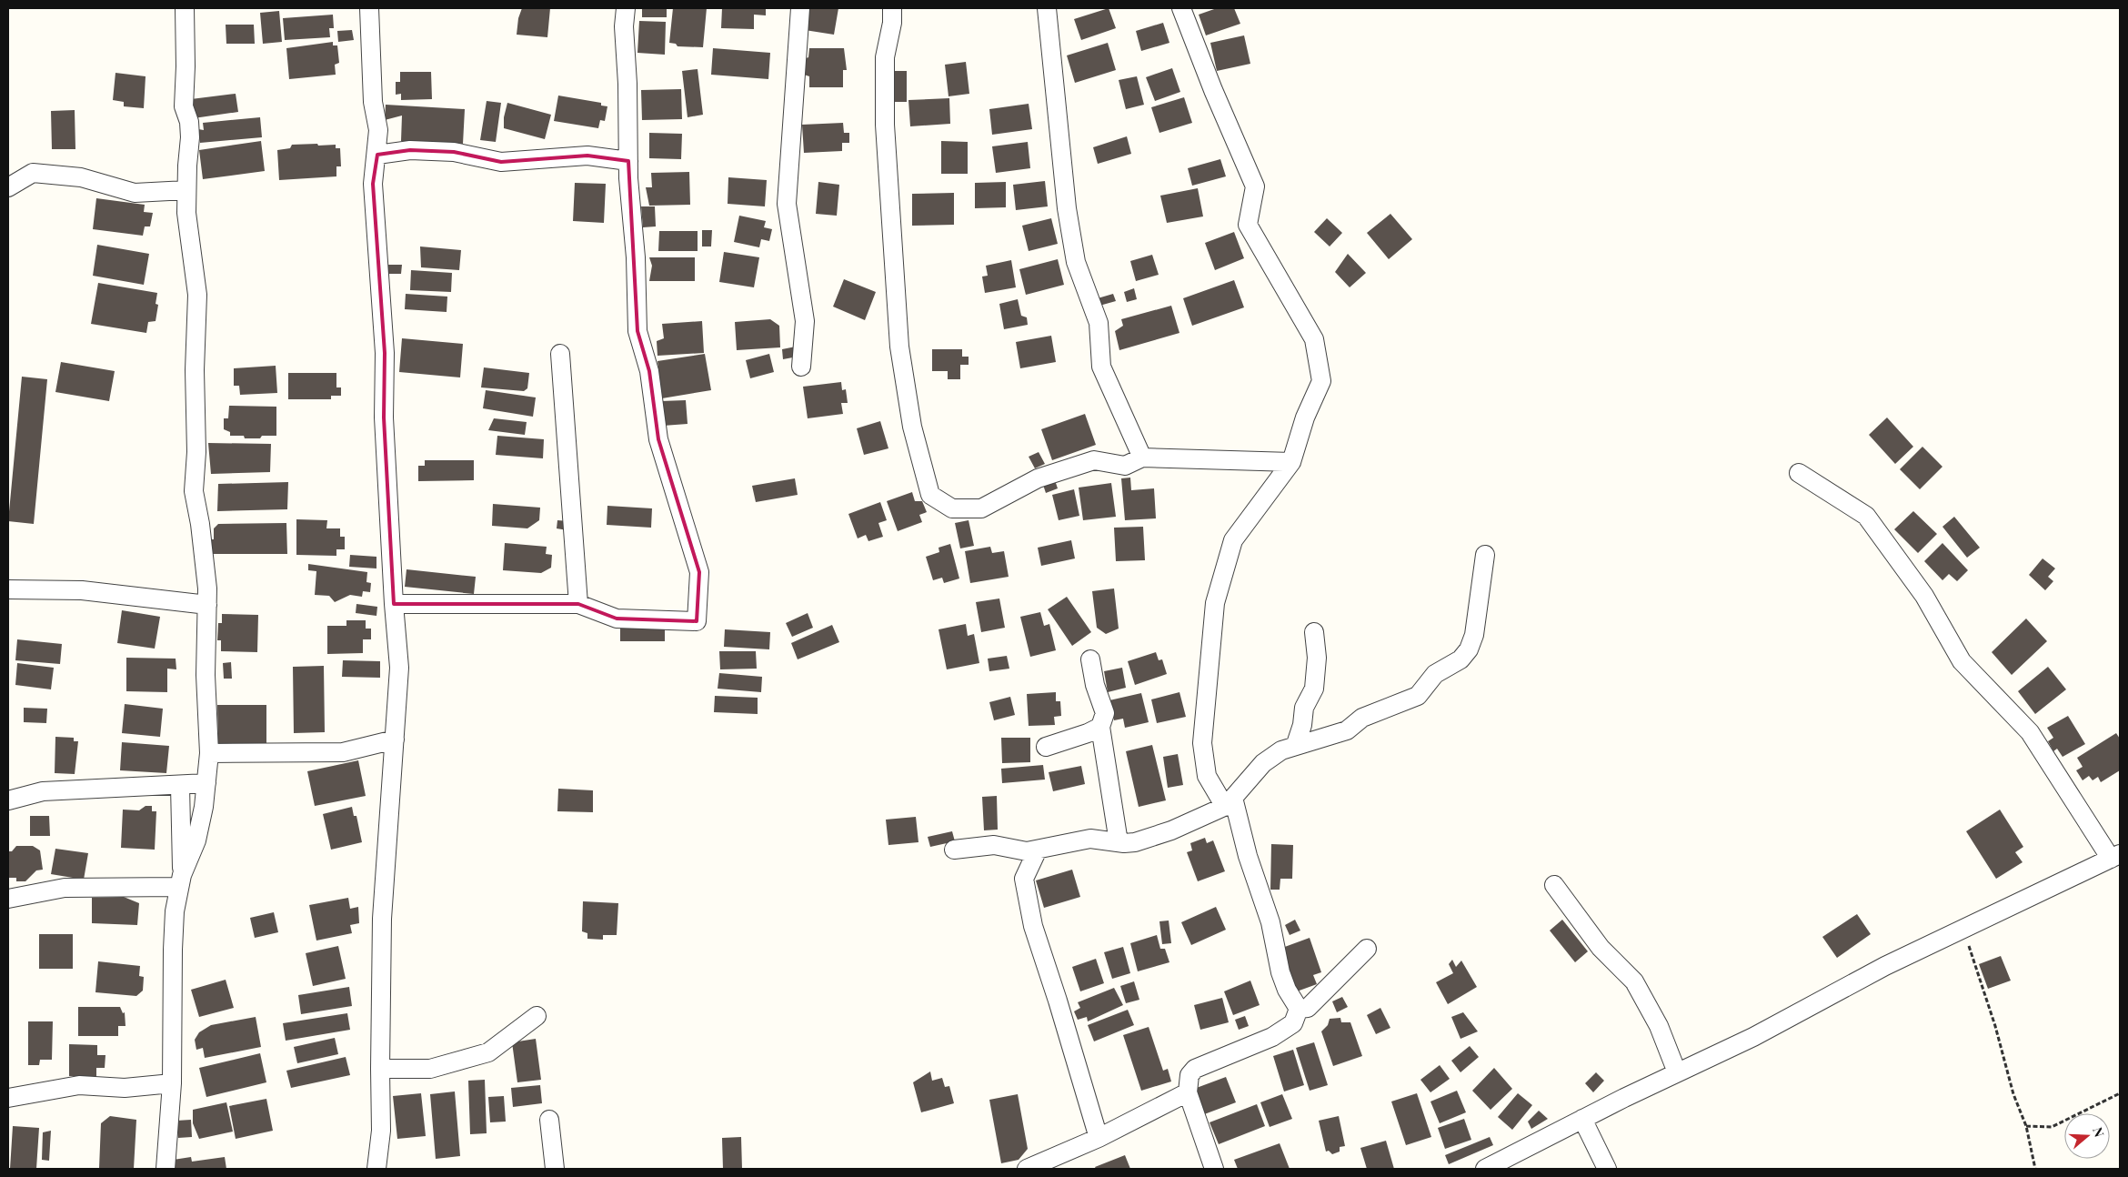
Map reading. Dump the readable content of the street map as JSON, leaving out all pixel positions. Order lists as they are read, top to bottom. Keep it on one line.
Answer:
{"north":"right"}
